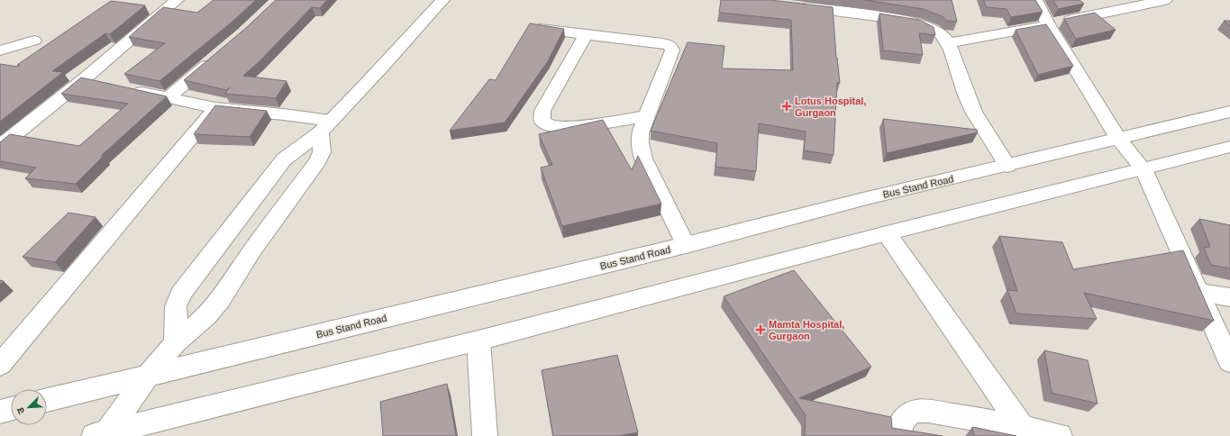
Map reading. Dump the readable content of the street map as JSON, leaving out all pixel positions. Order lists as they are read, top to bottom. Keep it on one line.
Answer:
{"streets":{"street":["Bus Stand Road"]},"places":{"health":["Lotus Hospital, Gurgaon","Mamta Hospital, Gurgaon"]},"north":"bottom left"}
